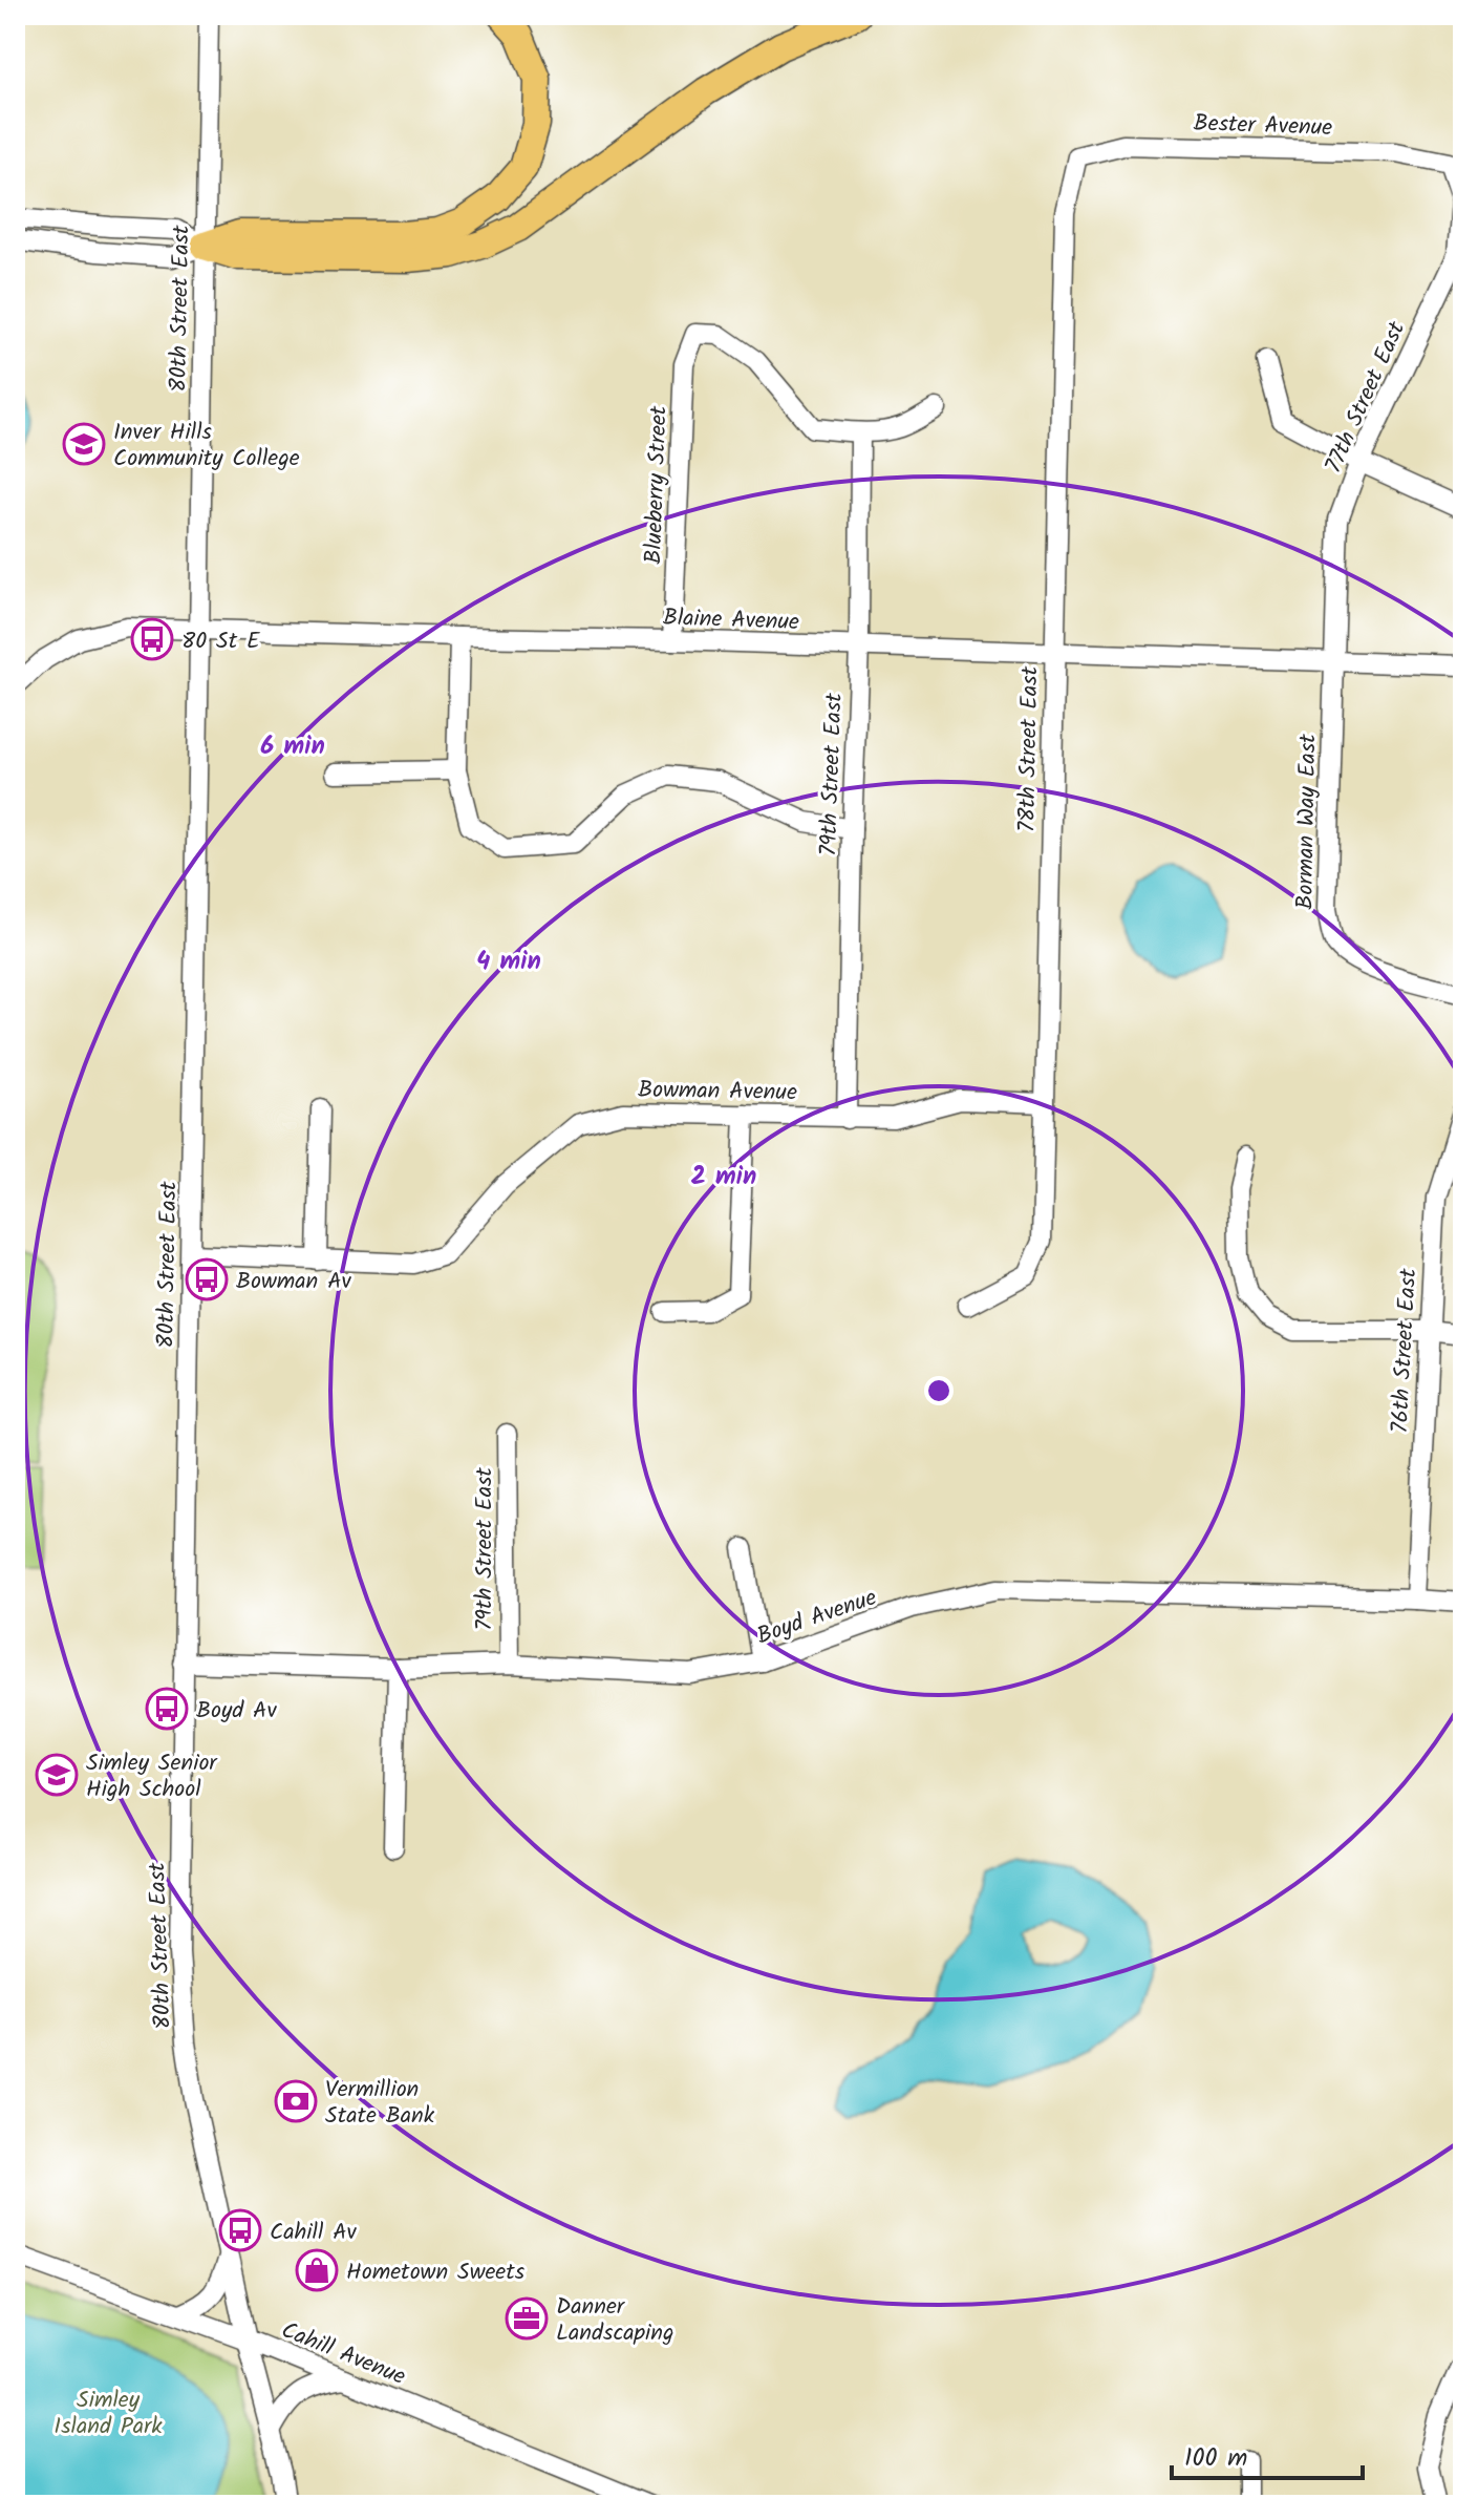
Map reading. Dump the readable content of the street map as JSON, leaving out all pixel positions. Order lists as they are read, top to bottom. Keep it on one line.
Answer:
{"streets":{"street":["Bester Avenue","80th Street East","77th Street East","Blueberry Street","Blaine Avenue","78th Street East","79th Street East","Borman Way East","Bowman Avenue","76th Street East","Boyd Avenue","Cahill Avenue"]},"crossings":[["Bester Avenue","77th Street East"],["Bester Avenue","78th Street East"],["80th Street East","Blaine Avenue"],["80th Street East","Bowman Avenue"],["80th Street East","Boyd Avenue"],["80th Street East","Cahill Avenue"],["77th Street East","Blaine Avenue"],["77th Street East","Borman Way East"],["Blueberry Street","Blaine Avenue"],["Blueberry Street","79th Street East"],["Blaine Avenue","78th Street East"],["Blaine Avenue","79th Street East"],["Blaine Avenue","Borman Way East"],["78th Street East","Bowman Avenue"],["79th Street East","Bowman Avenue"],["79th Street East","Boyd Avenue"],["76th Street East","Boyd Avenue"]],"parks":["Simley Island Park"],"places":{"school or university":["Inver Hills Community College","Simley Senior High School"],"bus stop":["80 St E","Bowman Av","Boyd Av","Cahill Av"],"bank":["Vermillion State Bank"],"shop":["Hometown Sweets"],"office":["Danner Landscaping"]},"scale_bar":"100 m","rings":["6 min","4 min","2 min"]}
